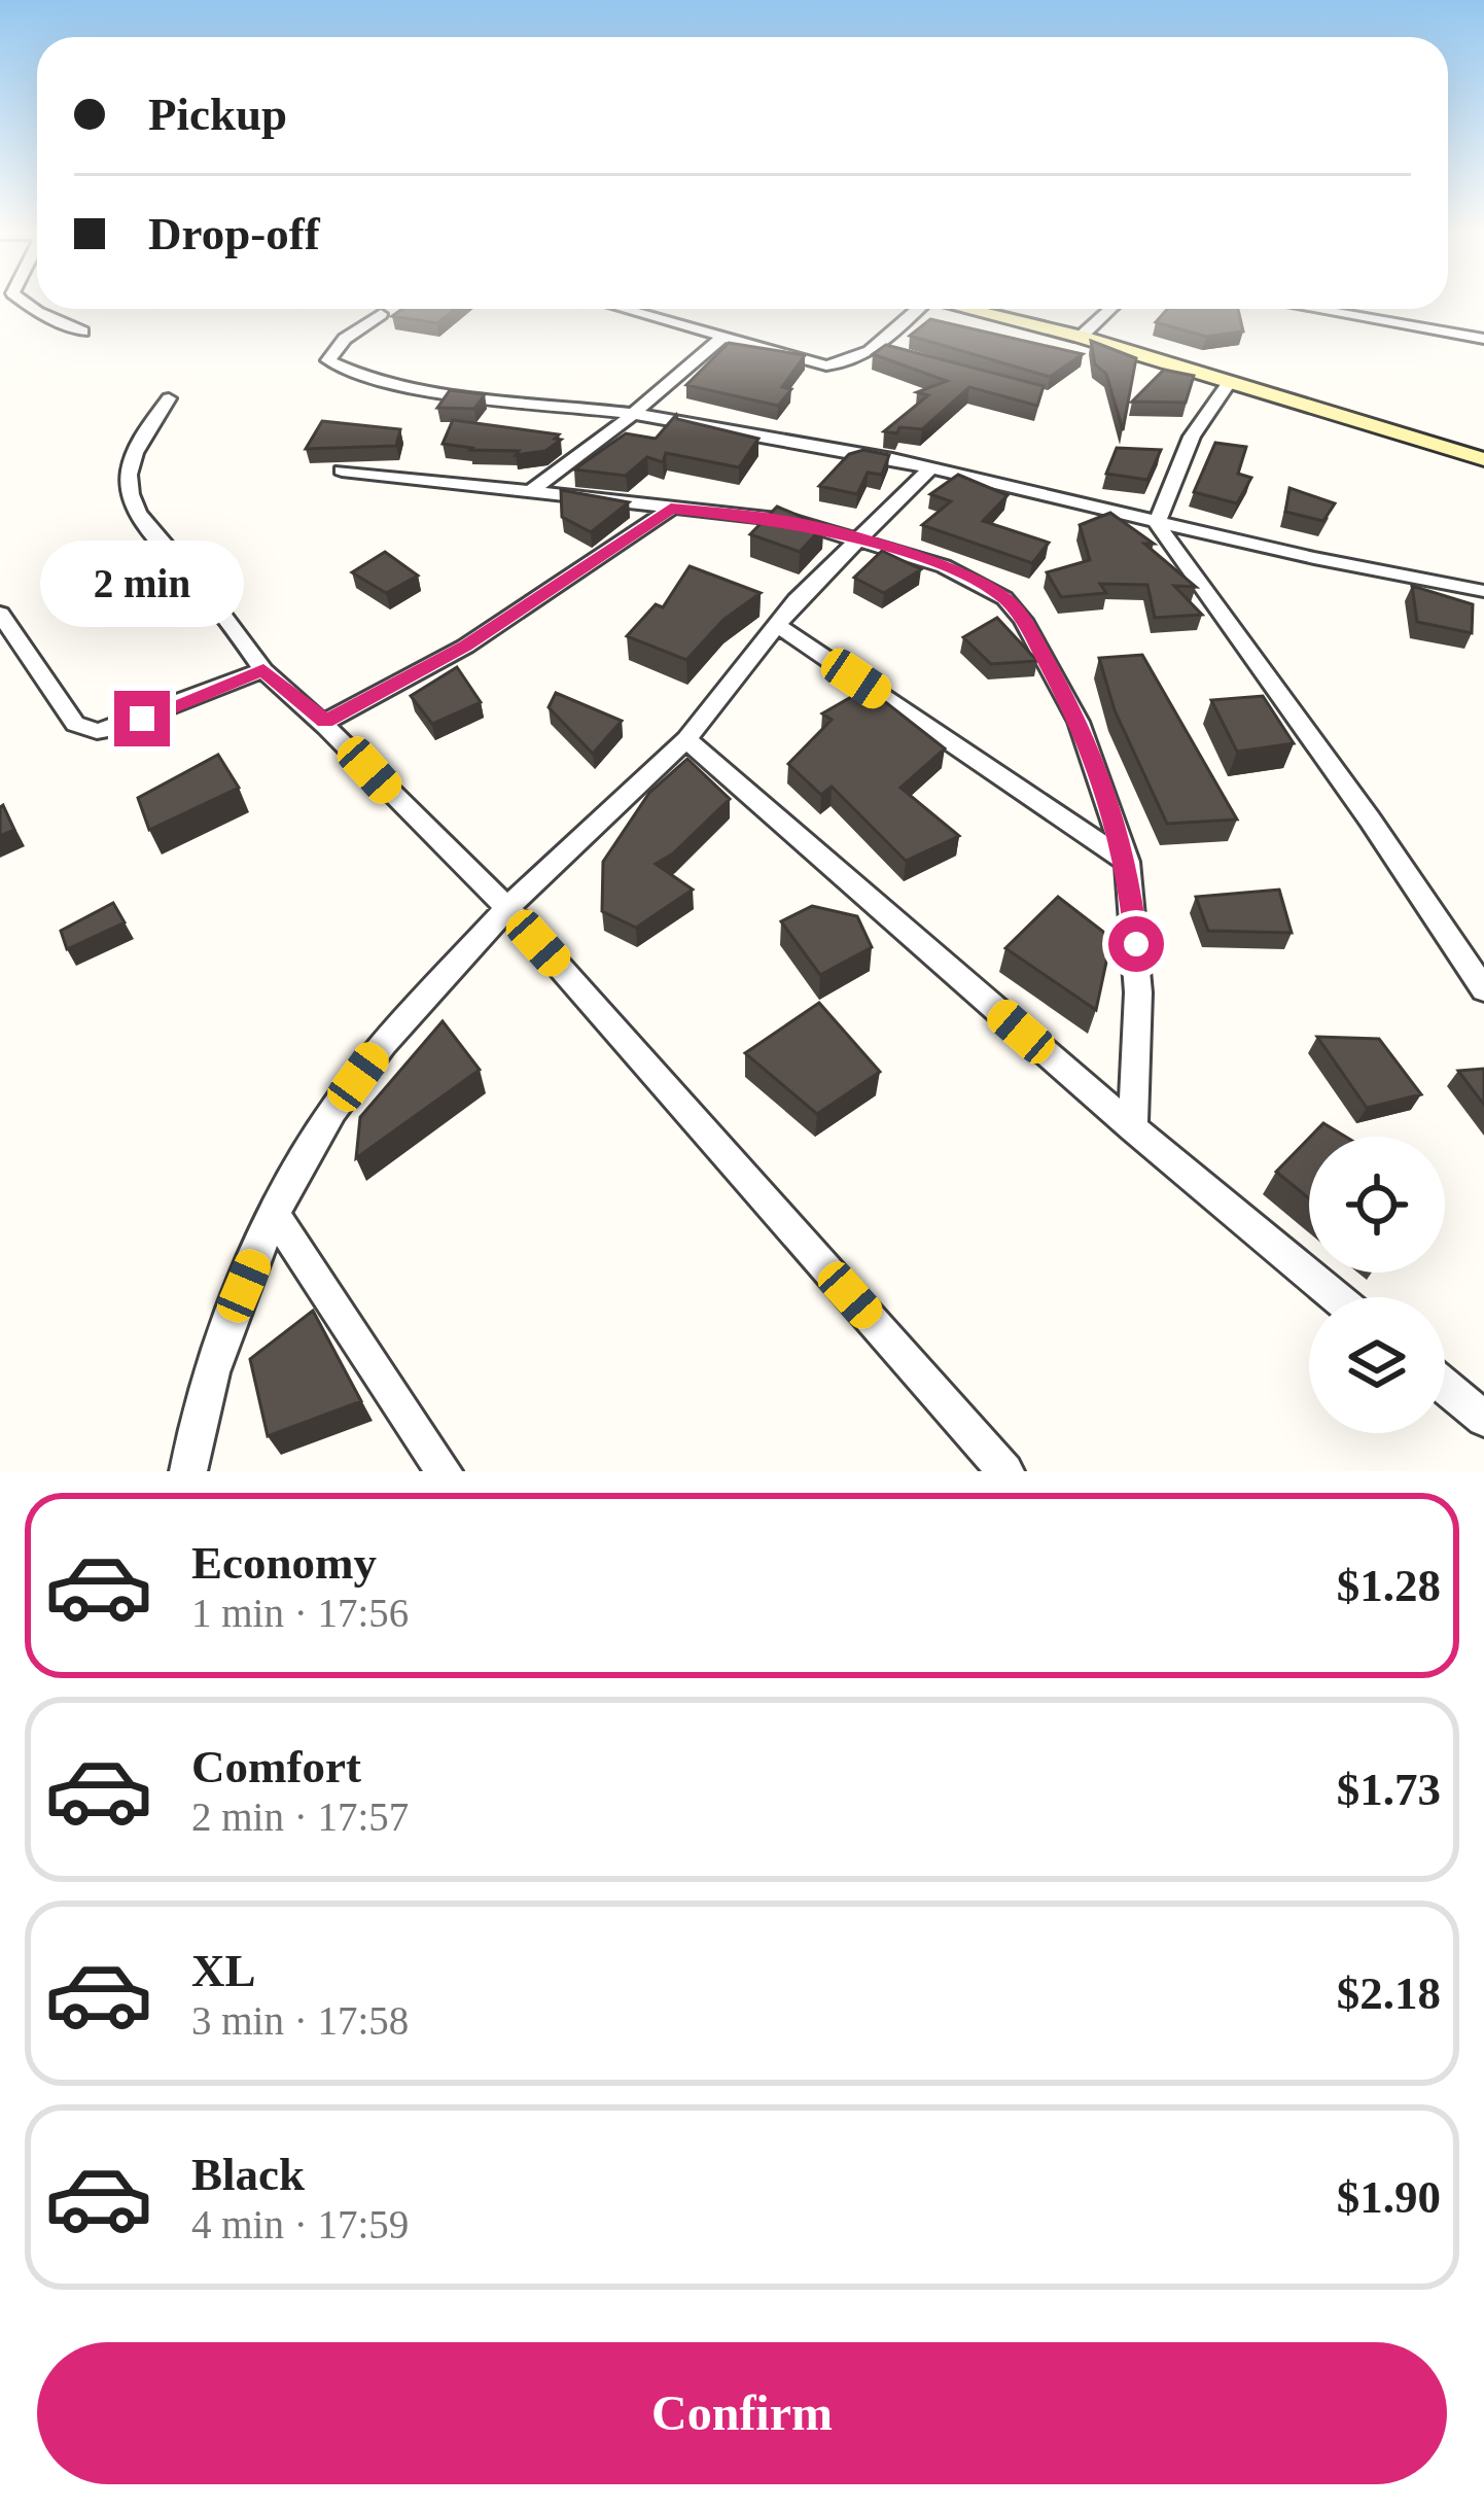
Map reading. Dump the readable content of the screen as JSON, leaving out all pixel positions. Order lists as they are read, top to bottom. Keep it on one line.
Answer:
{"page":{"banner":["Pickup","Drop-off"],"bubble":"2 min","list":[{"name":"Economy","note":"1 min · 17:56","value":"$1.28"},{"name":"Comfort","note":"2 min · 17:57","value":"$1.73"},{"name":"XL","note":"3 min · 17:58","value":"$2.18"},{"name":"Black","note":"4 min · 17:59","value":"$1.90"}],"buttons":"Confirm"}}
